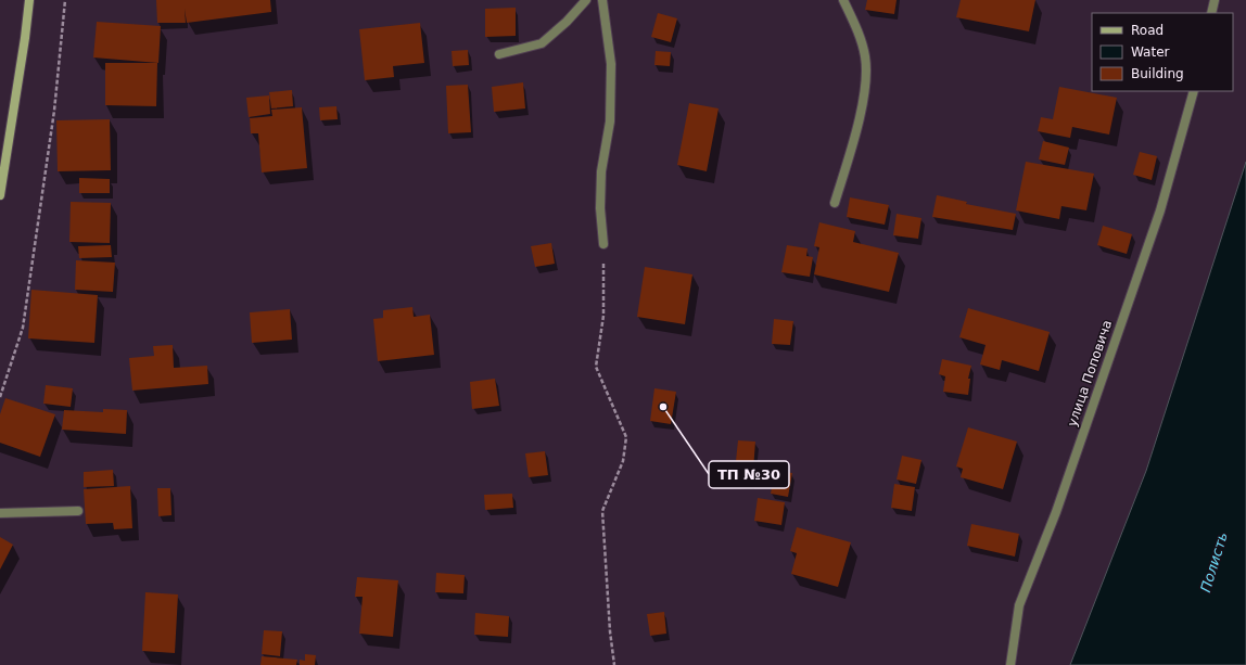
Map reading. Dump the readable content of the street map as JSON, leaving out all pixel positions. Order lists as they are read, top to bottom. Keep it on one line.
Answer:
{"streets":{"street":["улица Поповича"]},"water":["Полисть"],"places":["ТП №30"],"legend":["Road","Water","Building"]}
